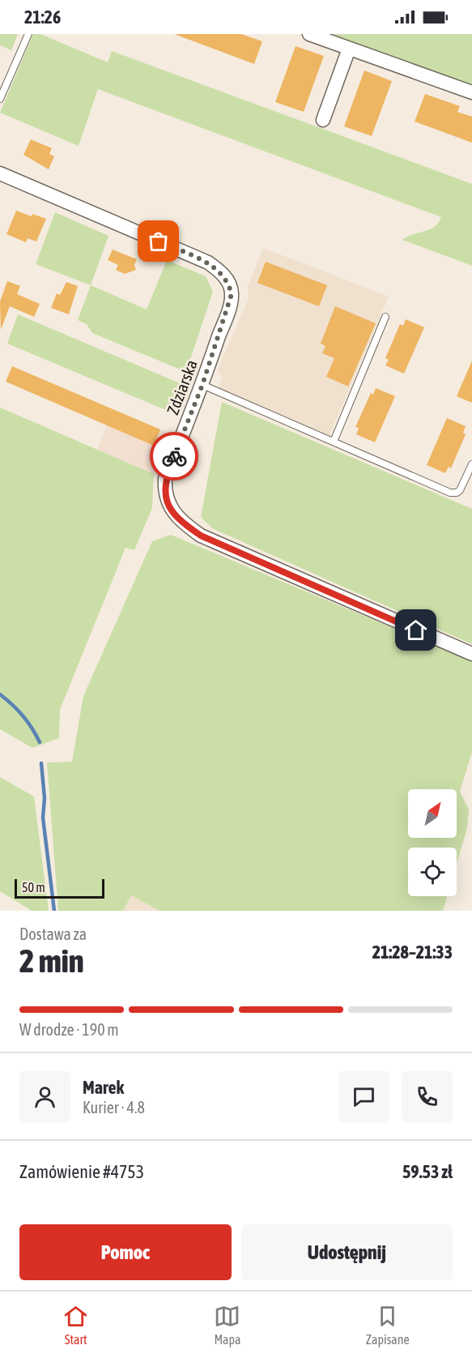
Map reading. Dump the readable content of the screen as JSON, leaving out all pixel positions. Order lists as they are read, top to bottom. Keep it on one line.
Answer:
{"streets":{"street":["Zdziarska"]},"scale_bar":"50 m","north":"top right","page":{"status":"21:26","scale":"50 m","heading":["2 min","Dostawa za","21:28–21:33"],"panel":["Marek","Kurier · 4.8","Zamówienie #4753","59.53 zł"],"bar":"W drodze · 190 m","buttons":["Pomoc","Udostępnij"],"tabs":["Start","Mapa","Zapisane"]}}
